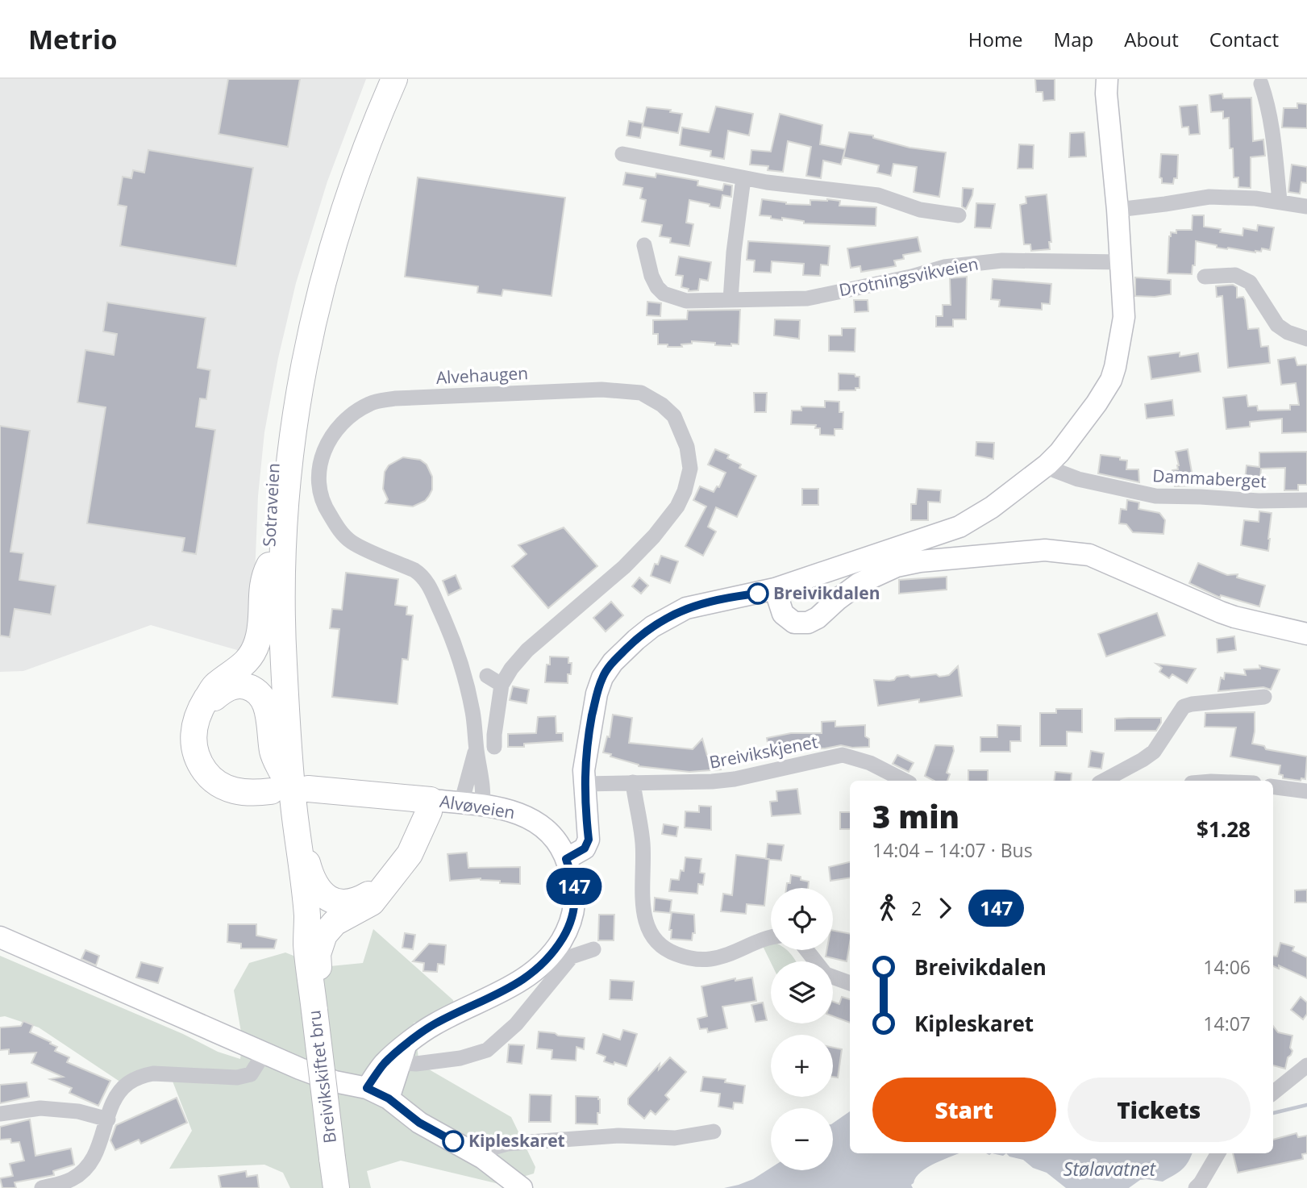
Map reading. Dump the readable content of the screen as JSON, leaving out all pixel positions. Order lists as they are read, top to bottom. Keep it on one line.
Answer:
{"streets":{"highway":["Sotraveien","Breivikskiftet bru"],"main road":["Alvøveien"],"street":["Drotningsvikveien","Alvehaugen","Dammaberget","Breivikskjenet"]},"crossings":[["Alvehaugen","Alvøveien"],["Sotraveien","Breivikskiftet bru"]],"water":["Stølavatnet"],"places":["Breivikdalen","Kipleskaret"],"lines":["bus line 147"],"page":{"header":"Metrio","nav":["Home","Map","About","Contact"],"on_map":"147","heading":["3 min","14:04 – 14:07 · Bus","$1.28"],"legs":["2","147"],"map_buttons":["+","−"],"list":[{"name":"Breivikdalen","value":"14:06"},{"name":"Kipleskaret","value":"14:07"}],"buttons":["Start","Tickets"]}}
